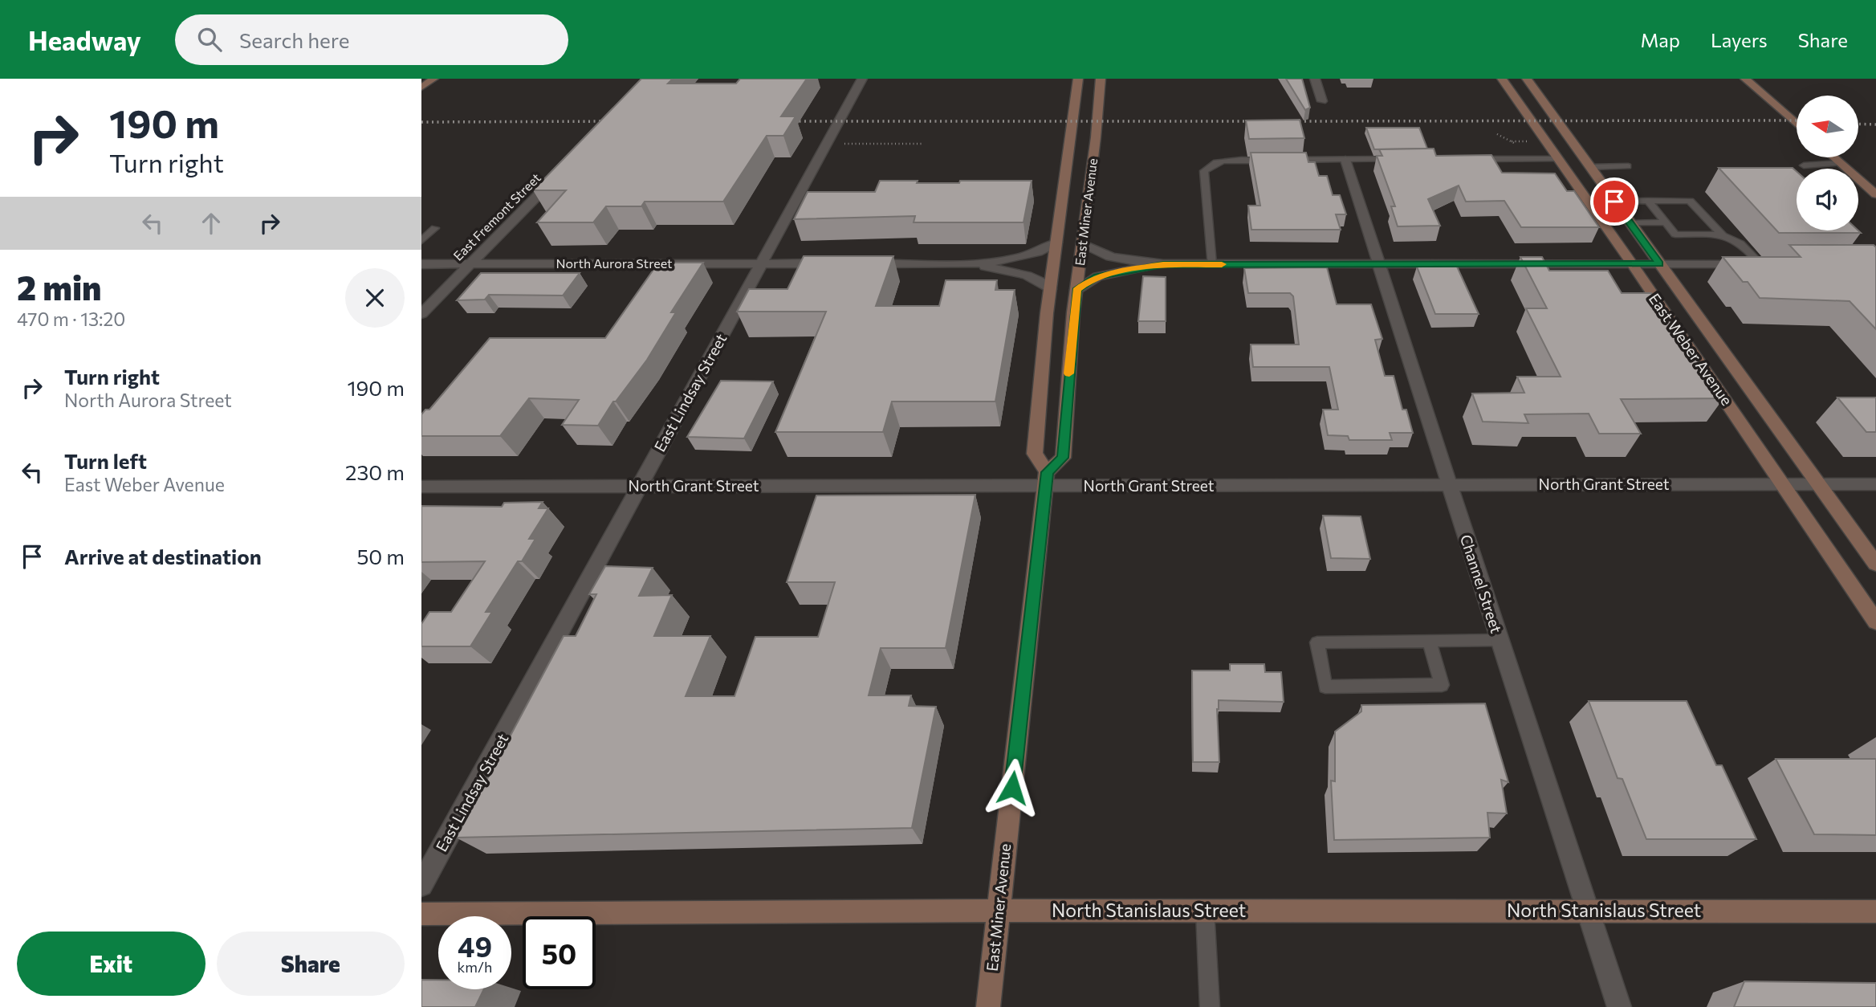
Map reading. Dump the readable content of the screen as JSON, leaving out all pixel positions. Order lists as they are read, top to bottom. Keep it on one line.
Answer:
{"streets":{"street":["East Miner Avenue","East Fremont Street","North Aurora Street","East Weber Avenue","East Lindsay Street","North Grant Street","Channel Street","North Stanislaus Street"]},"crossings":[["East Miner Avenue","North Grant Street"],["East Miner Avenue","North Stanislaus Street"],["East Fremont Street","North Aurora Street"],["North Aurora Street","East Lindsay Street"],["East Weber Avenue","North Grant Street"],["East Lindsay Street","North Grant Street"],["North Grant Street","Channel Street"],["Channel Street","North Stanislaus Street"]],"north":"left","page":{"header":"Headway","search":"Search here","nav":["Map","Layers","Share"],"turn":["190 m","Turn right"],"heading":["2 min","470 m · 13:20"],"list":[{"name":"Turn right","note":"North Aurora Street","value":"190 m"},{"name":"Turn left","note":"East Weber Avenue","value":"230 m"},{"name":"Arrive at destination","value":"50 m"}],"speed":"49 km/h","limit":"50","buttons":["Exit","Share"]}}
